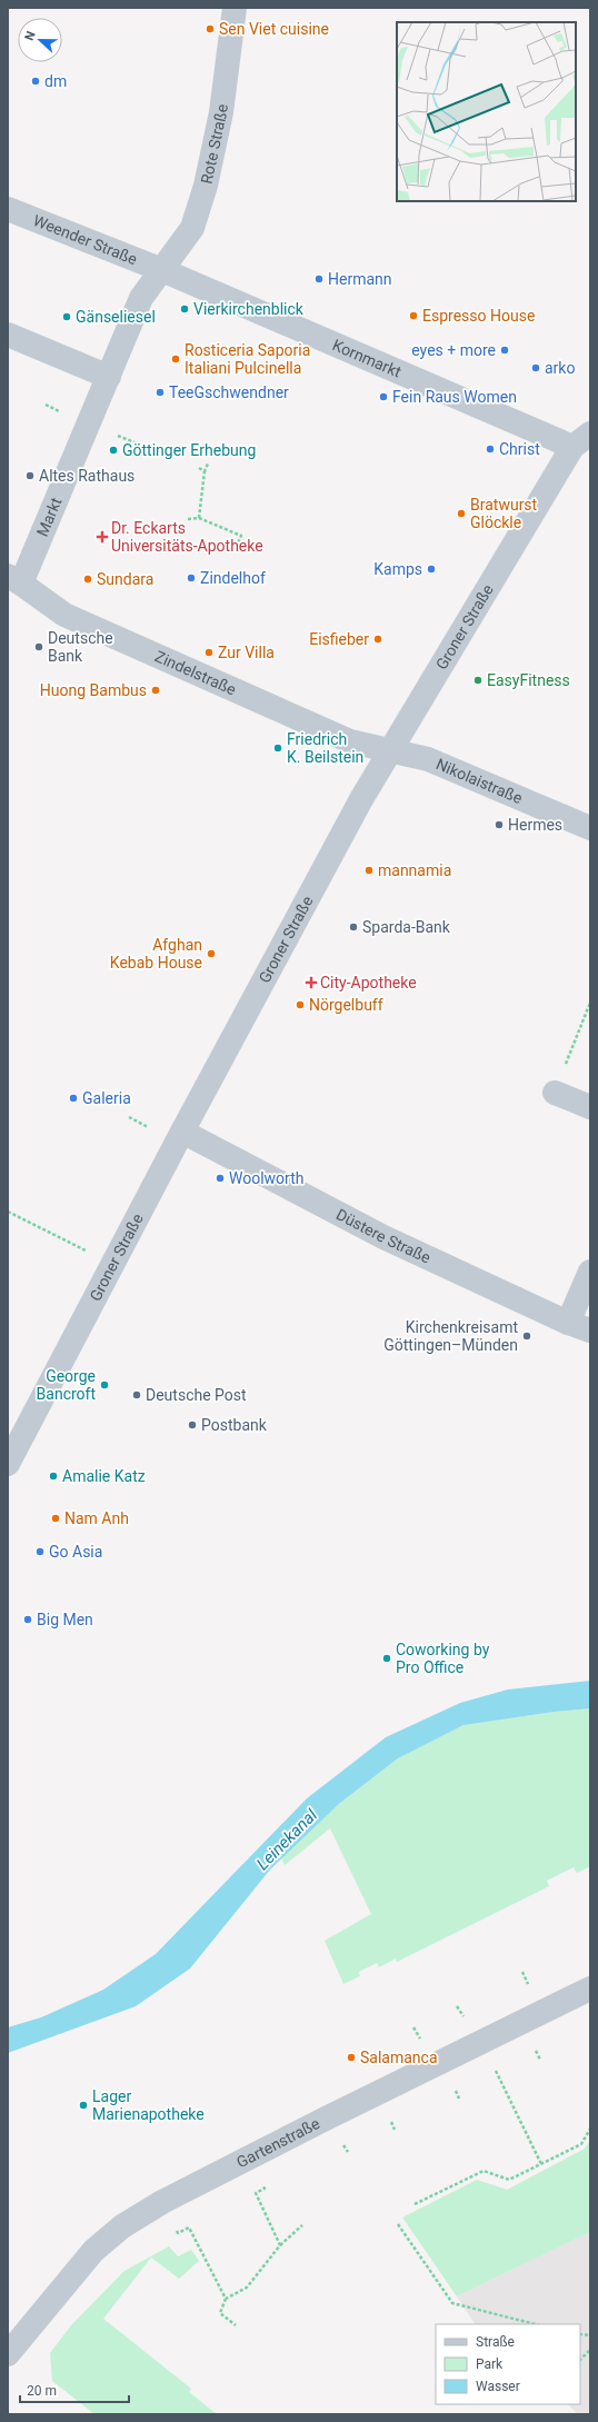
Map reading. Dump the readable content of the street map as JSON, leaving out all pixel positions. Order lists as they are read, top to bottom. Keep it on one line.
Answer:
{"streets":{"street":["Rote Straße","Weender Straße","Kornmarkt","Markt","Groner Straße","Zindelstraße","Nikolaistraße","Düstere Straße","Gartenstraße"]},"crossings":[["Rote Straße","Weender Straße"],["Rote Straße","Kornmarkt"],["Rote Straße","Markt"],["Weender Straße","Kornmarkt"],["Weender Straße","Markt"],["Kornmarkt","Markt"],["Kornmarkt","Groner Straße"],["Markt","Zindelstraße"],["Groner Straße","Zindelstraße"],["Groner Straße","Nikolaistraße"],["Groner Straße","Düstere Straße"],["Zindelstraße","Nikolaistraße"]],"water":["Leinekanal"],"places":{"other":["Sen Viet cuisine","dm","Hermann","Vierkirchenblick","Espresso House","Gänseliesel","eyes + more","Rosticeria Saporia Italiani Pulcinella","arko","TeeGschwendner","Fein Raus Women","Christ","Göttinger Erhebung","Altes Rathaus","Bratwurst Glöckle","Kamps","Zindelhof","Sundara","Eisfieber","Deutsche Bank","Zur Villa","EasyFitness","Huong Bambus","Friedrich K. Beilstein","Hermes","mannamia","Sparda-Bank","Afghan Kebab House","Nörgelbuff","Galeria","Woolworth","Kirchenkreisamt Göttingen–Münden","George Bancroft","Deutsche Post","Postbank","Amalie Katz","Nam Anh","Go Asia","Big Men","Coworking by Pro Office","Salamanca","Lager Marienapotheke"],"health":["Dr. Eckarts Universitäts-Apotheke","City-Apotheke"]},"legend":["Straße","Park","Wasser"],"scale_bar":"20 m","north":"left"}
